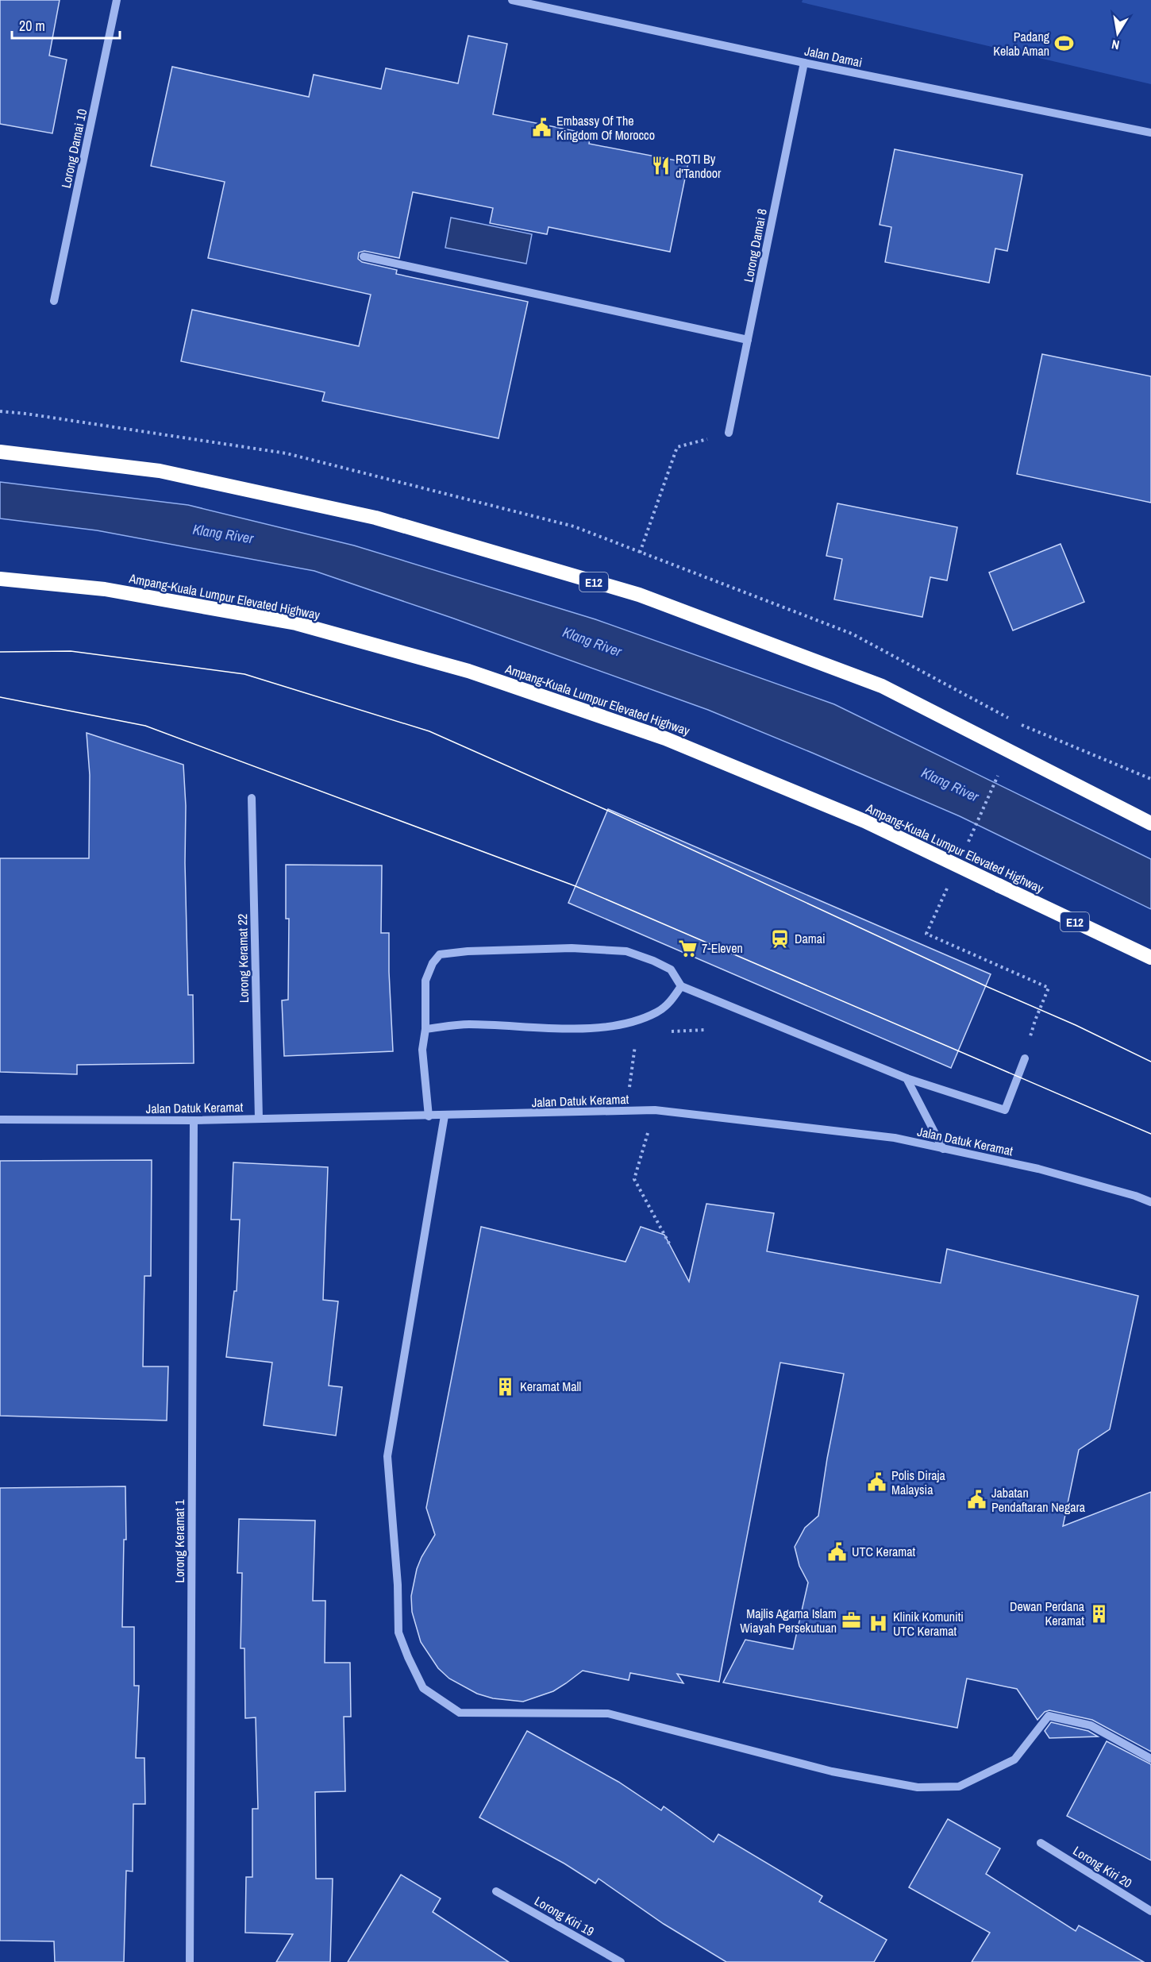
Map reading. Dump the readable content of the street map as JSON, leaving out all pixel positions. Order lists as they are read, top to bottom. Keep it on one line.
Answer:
{"streets":{"highway":["E12","Ampang-Kuala Lumpur Elevated Highway"],"street":["Jalan Damai","Lorong Damai 10","Lorong Damai 8","Lorong Keramat 22","Jalan Datuk Keramat","Lorong Keramat 1","Lorong Kiri 20","Lorong Kiri 19"]},"crossings":[["Jalan Damai","Lorong Damai 8"],["Lorong Keramat 22","Jalan Datuk Keramat"],["Jalan Datuk Keramat","Lorong Keramat 1"]],"water":["Klang River"],"places":{"sports":["Padang Kelab Aman"],"public building":["Embassy Of The Kingdom Of Morocco","Polis Diraja Malaysia","Jabatan Pendaftaran Negara","UTC Keramat"],"restaurant":["ROTI By d'Tandoor"],"station":["Damai"],"supermarket":["7-Eleven"],"building":["Keramat Mall","Dewan Perdana Keramat"],"office":["Majlis Agama Islam Wiayah Persekutuan"],"hospital":["Klinik Komuniti UTC Keramat"]},"scale_bar":"20 m","north":"bottom"}
